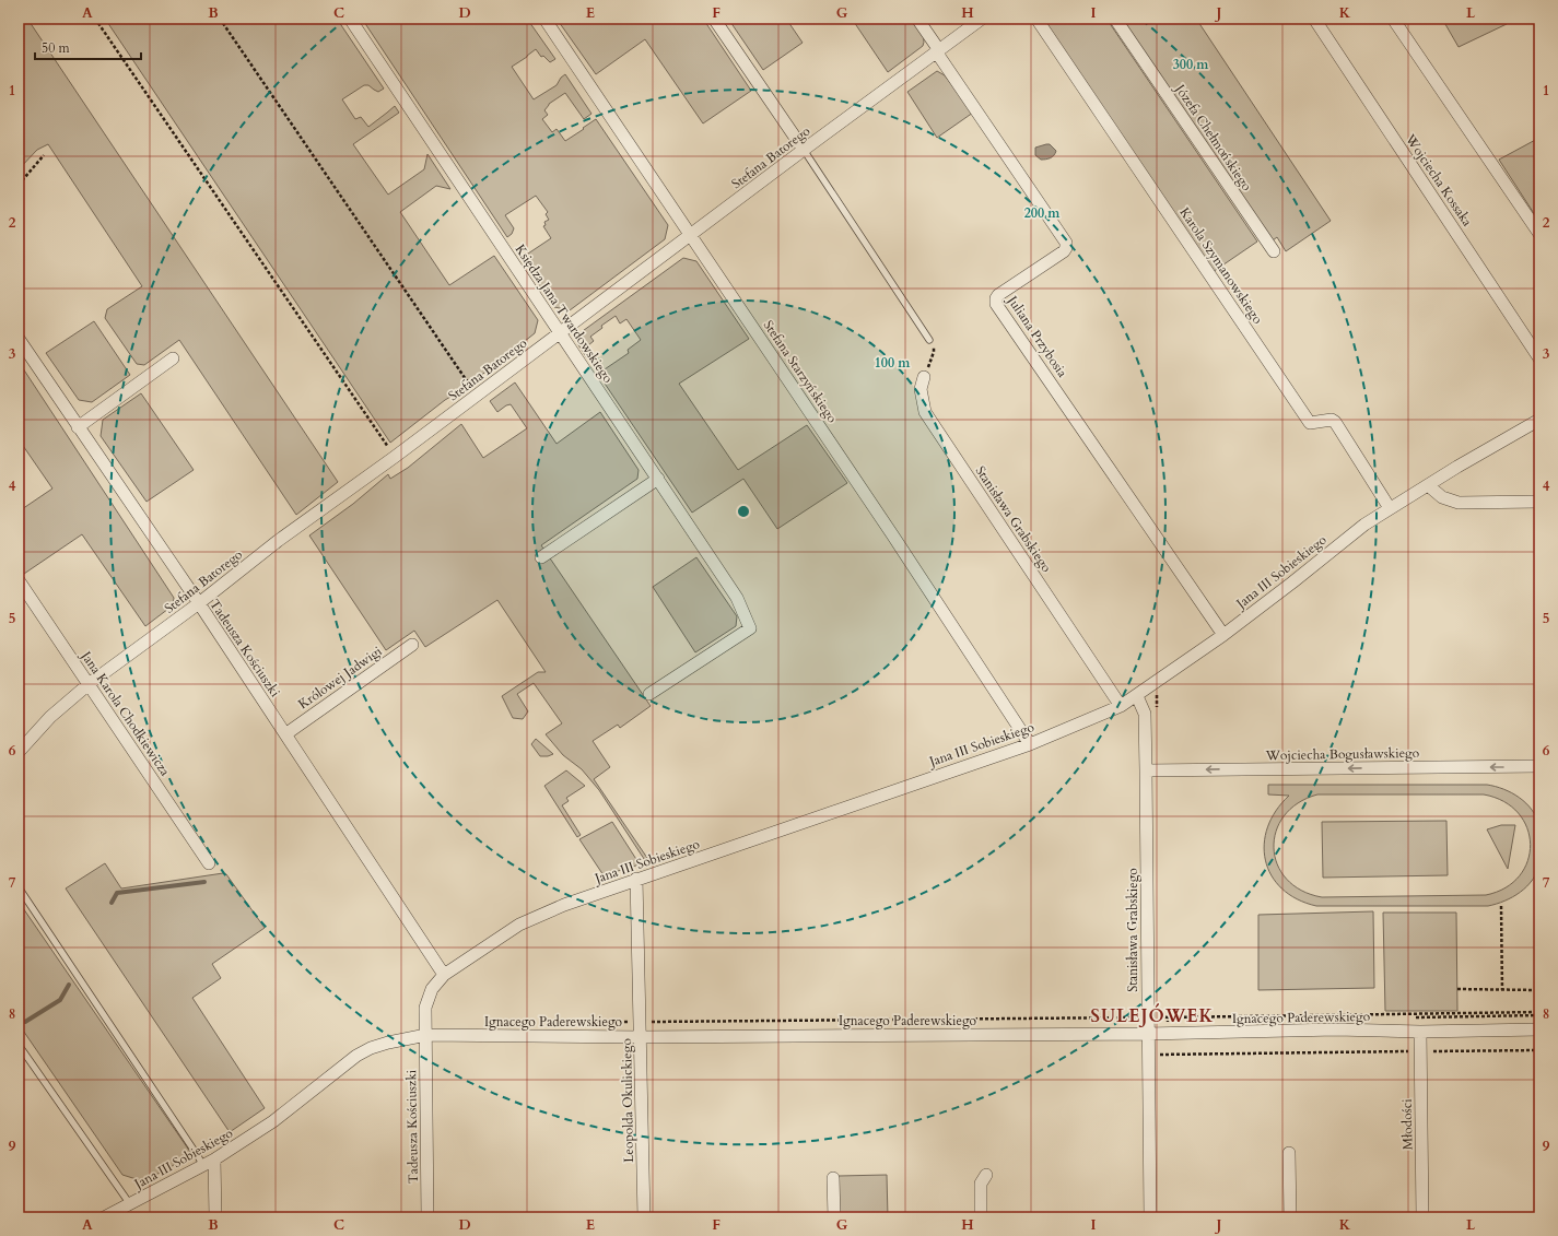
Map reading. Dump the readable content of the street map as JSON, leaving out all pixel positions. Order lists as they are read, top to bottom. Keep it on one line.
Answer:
{"streets":{"street":["Józefa Chełmońskiego","Stefana Batorego","Wojciecha Kossaka","Karola Szymanowskiego","Księdza Jana Twardowskiego","Juliana Przybosia","Stefana Starzyńskiego","Stanisława Grabskiego","Jana III Sobieskiego","Tadeusza Kościuszki","Królowej Jadwigi","Jana Karola Chodkiewicza","Wojciecha Bogusławskiego","Ignacego Paderewskiego","Leopolda Okulickiego","Młodości"]},"crossings":[["Stefana Batorego","Księdza Jana Twardowskiego"],["Stefana Batorego","Juliana Przybosia"],["Stefana Batorego","Stefana Starzyńskiego"],["Stefana Batorego","Tadeusza Kościuszki"],["Stefana Batorego","Jana Karola Chodkiewicza"],["Karola Szymanowskiego","Jana III Sobieskiego"],["Juliana Przybosia","Jana III Sobieskiego"],["Stefana Starzyńskiego","Jana III Sobieskiego"],["Stanisława Grabskiego","Jana III Sobieskiego"],["Stanisława Grabskiego","Wojciecha Bogusławskiego"],["Stanisława Grabskiego","Ignacego Paderewskiego"],["Jana III Sobieskiego","Tadeusza Kościuszki"],["Jana III Sobieskiego","Ignacego Paderewskiego"],["Jana III Sobieskiego","Leopolda Okulickiego"],["Tadeusza Kościuszki","Królowej Jadwigi"],["Tadeusza Kościuszki","Ignacego Paderewskiego"],["Ignacego Paderewskiego","Leopolda Okulickiego"],["Ignacego Paderewskiego","Młodości"]],"one_way":["Wojciecha Bogusławskiego"],"districts":["SULEJÓWEK"],"scale_bar":"50 m","grid":{"columns":["A","B","C","D","E","F","G","H","I","J","K","L"],"rows":["1","2","3","4","5","6","7","8","9"]},"rings":["300 m","200 m","100 m"]}
